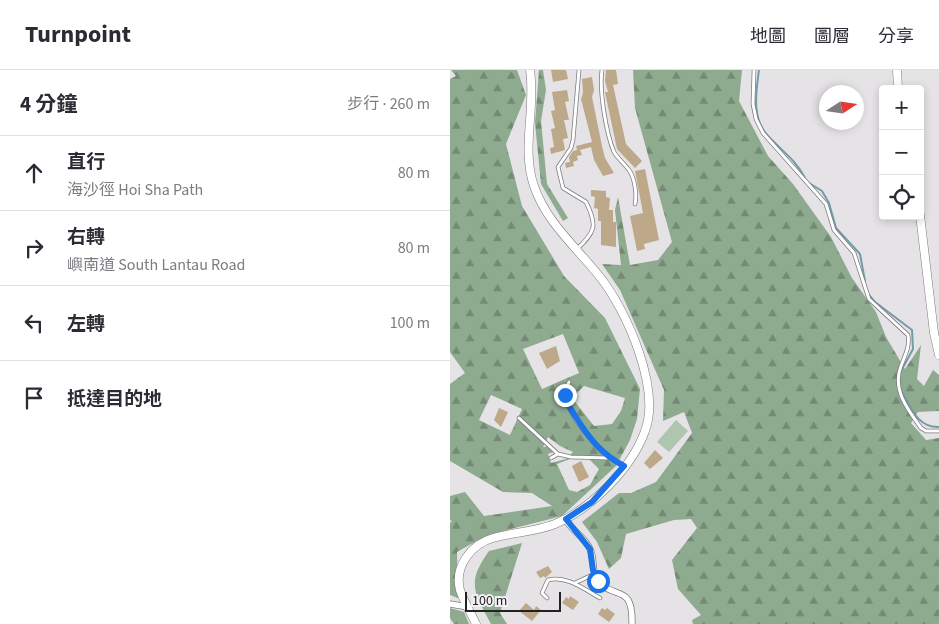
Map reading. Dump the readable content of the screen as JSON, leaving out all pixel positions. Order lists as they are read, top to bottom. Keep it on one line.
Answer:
{"scale_bar":"100 m","north":"right","page":{"header":"Turnpoint","nav":["地圖","圖層","分享"],"heading":["4 分鐘","步行 · 260 m"],"map_buttons":["+","−"],"list":[["直行","海沙徑 Hoi Sha Path","80 m"],["右轉","嶼南道 South Lantau Road","80 m"],["左轉","100 m"],"抵達目的地"],"scale":"100 m"}}
